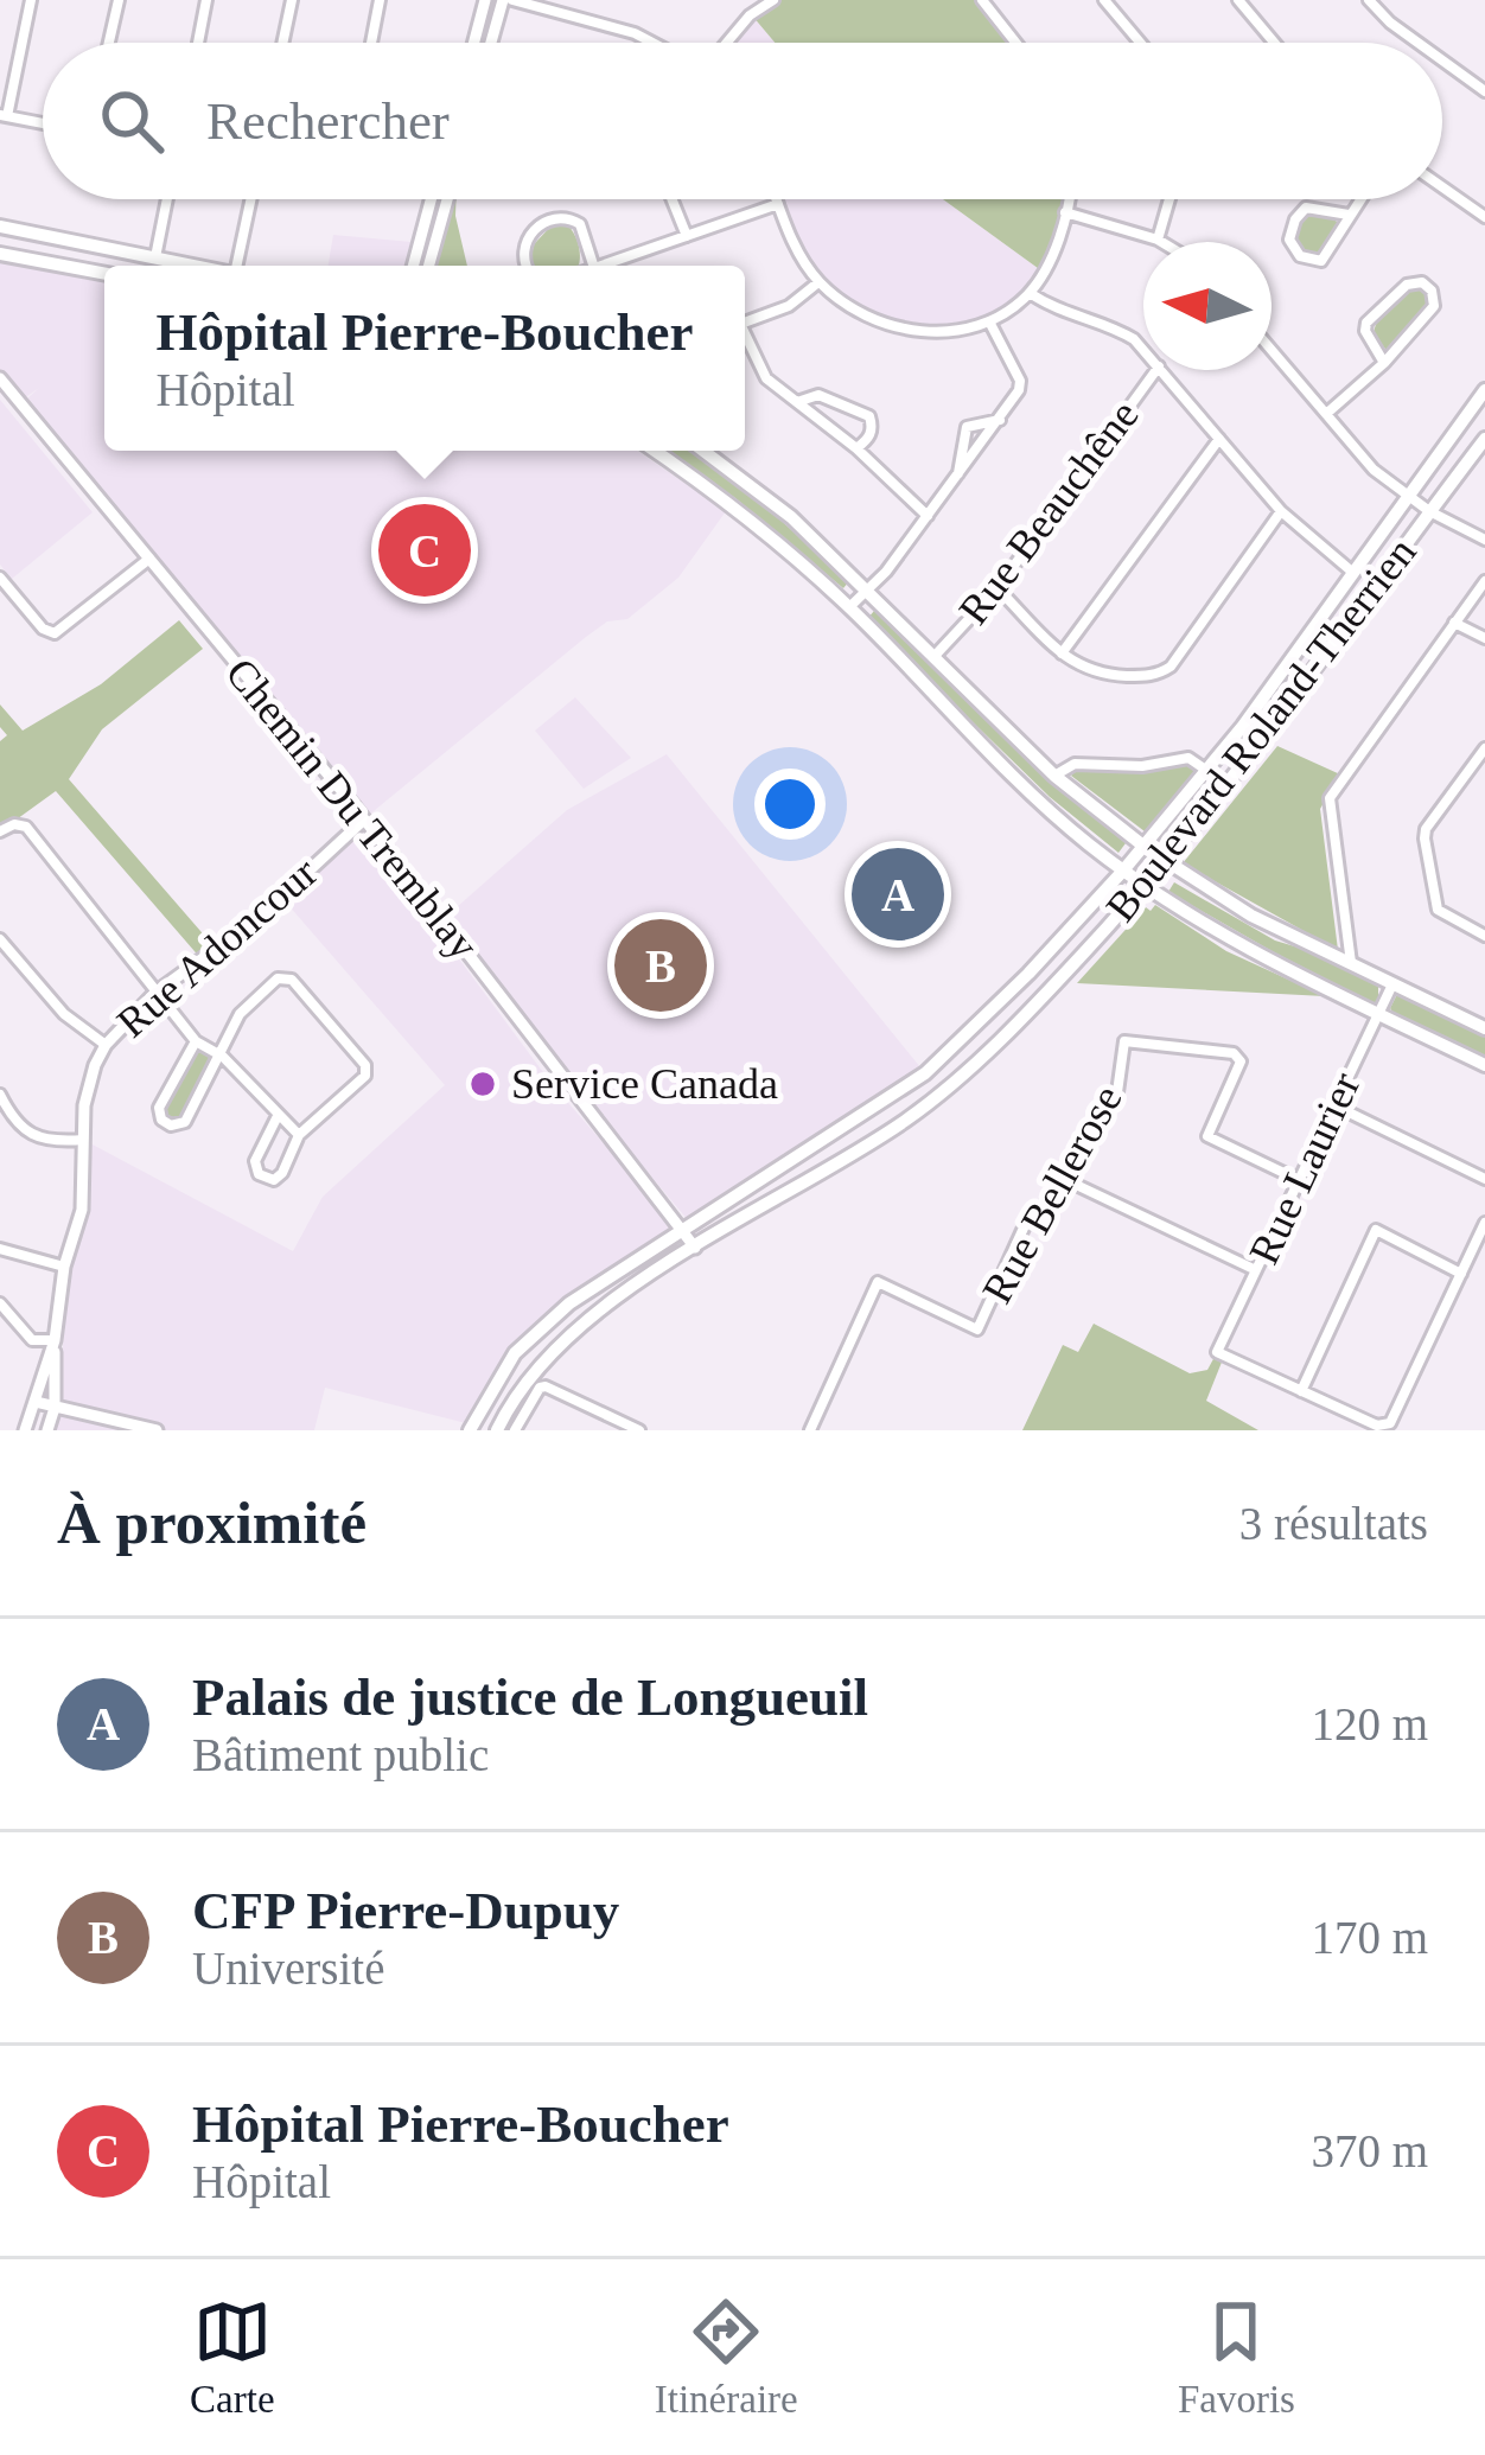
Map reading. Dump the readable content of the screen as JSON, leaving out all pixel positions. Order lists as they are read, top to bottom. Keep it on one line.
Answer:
{"streets":{"main road":["Boulevard Roland-Therrien"],"street":["Rue Beauchêne","Chemin Du Tremblay","Rue Adoncour","Rue Laurier","Rue Bellerose"]},"crossings":[["Boulevard Roland-Therrien","Chemin Du Tremblay"],["Chemin Du Tremblay","Rue Adoncour"],["Rue Laurier","Rue Bellerose"]],"places":["Service Canada"],"north":"left","page":{"search":"Rechercher","popup":["Hôpital Pierre-Boucher","Hôpital"],"pins":["C","A","B"],"heading":["À proximité","3 résultats"],"list":[{"mark":"A","name":"Palais de justice de Longueuil","note":"Bâtiment public","value":"120 m"},{"mark":"B","name":"CFP Pierre-Dupuy","note":"Université","value":"170 m"},{"mark":"C","name":"Hôpital Pierre-Boucher","note":"Hôpital","value":"370 m"}],"nav":["Carte","Itinéraire","Favoris"]}}
